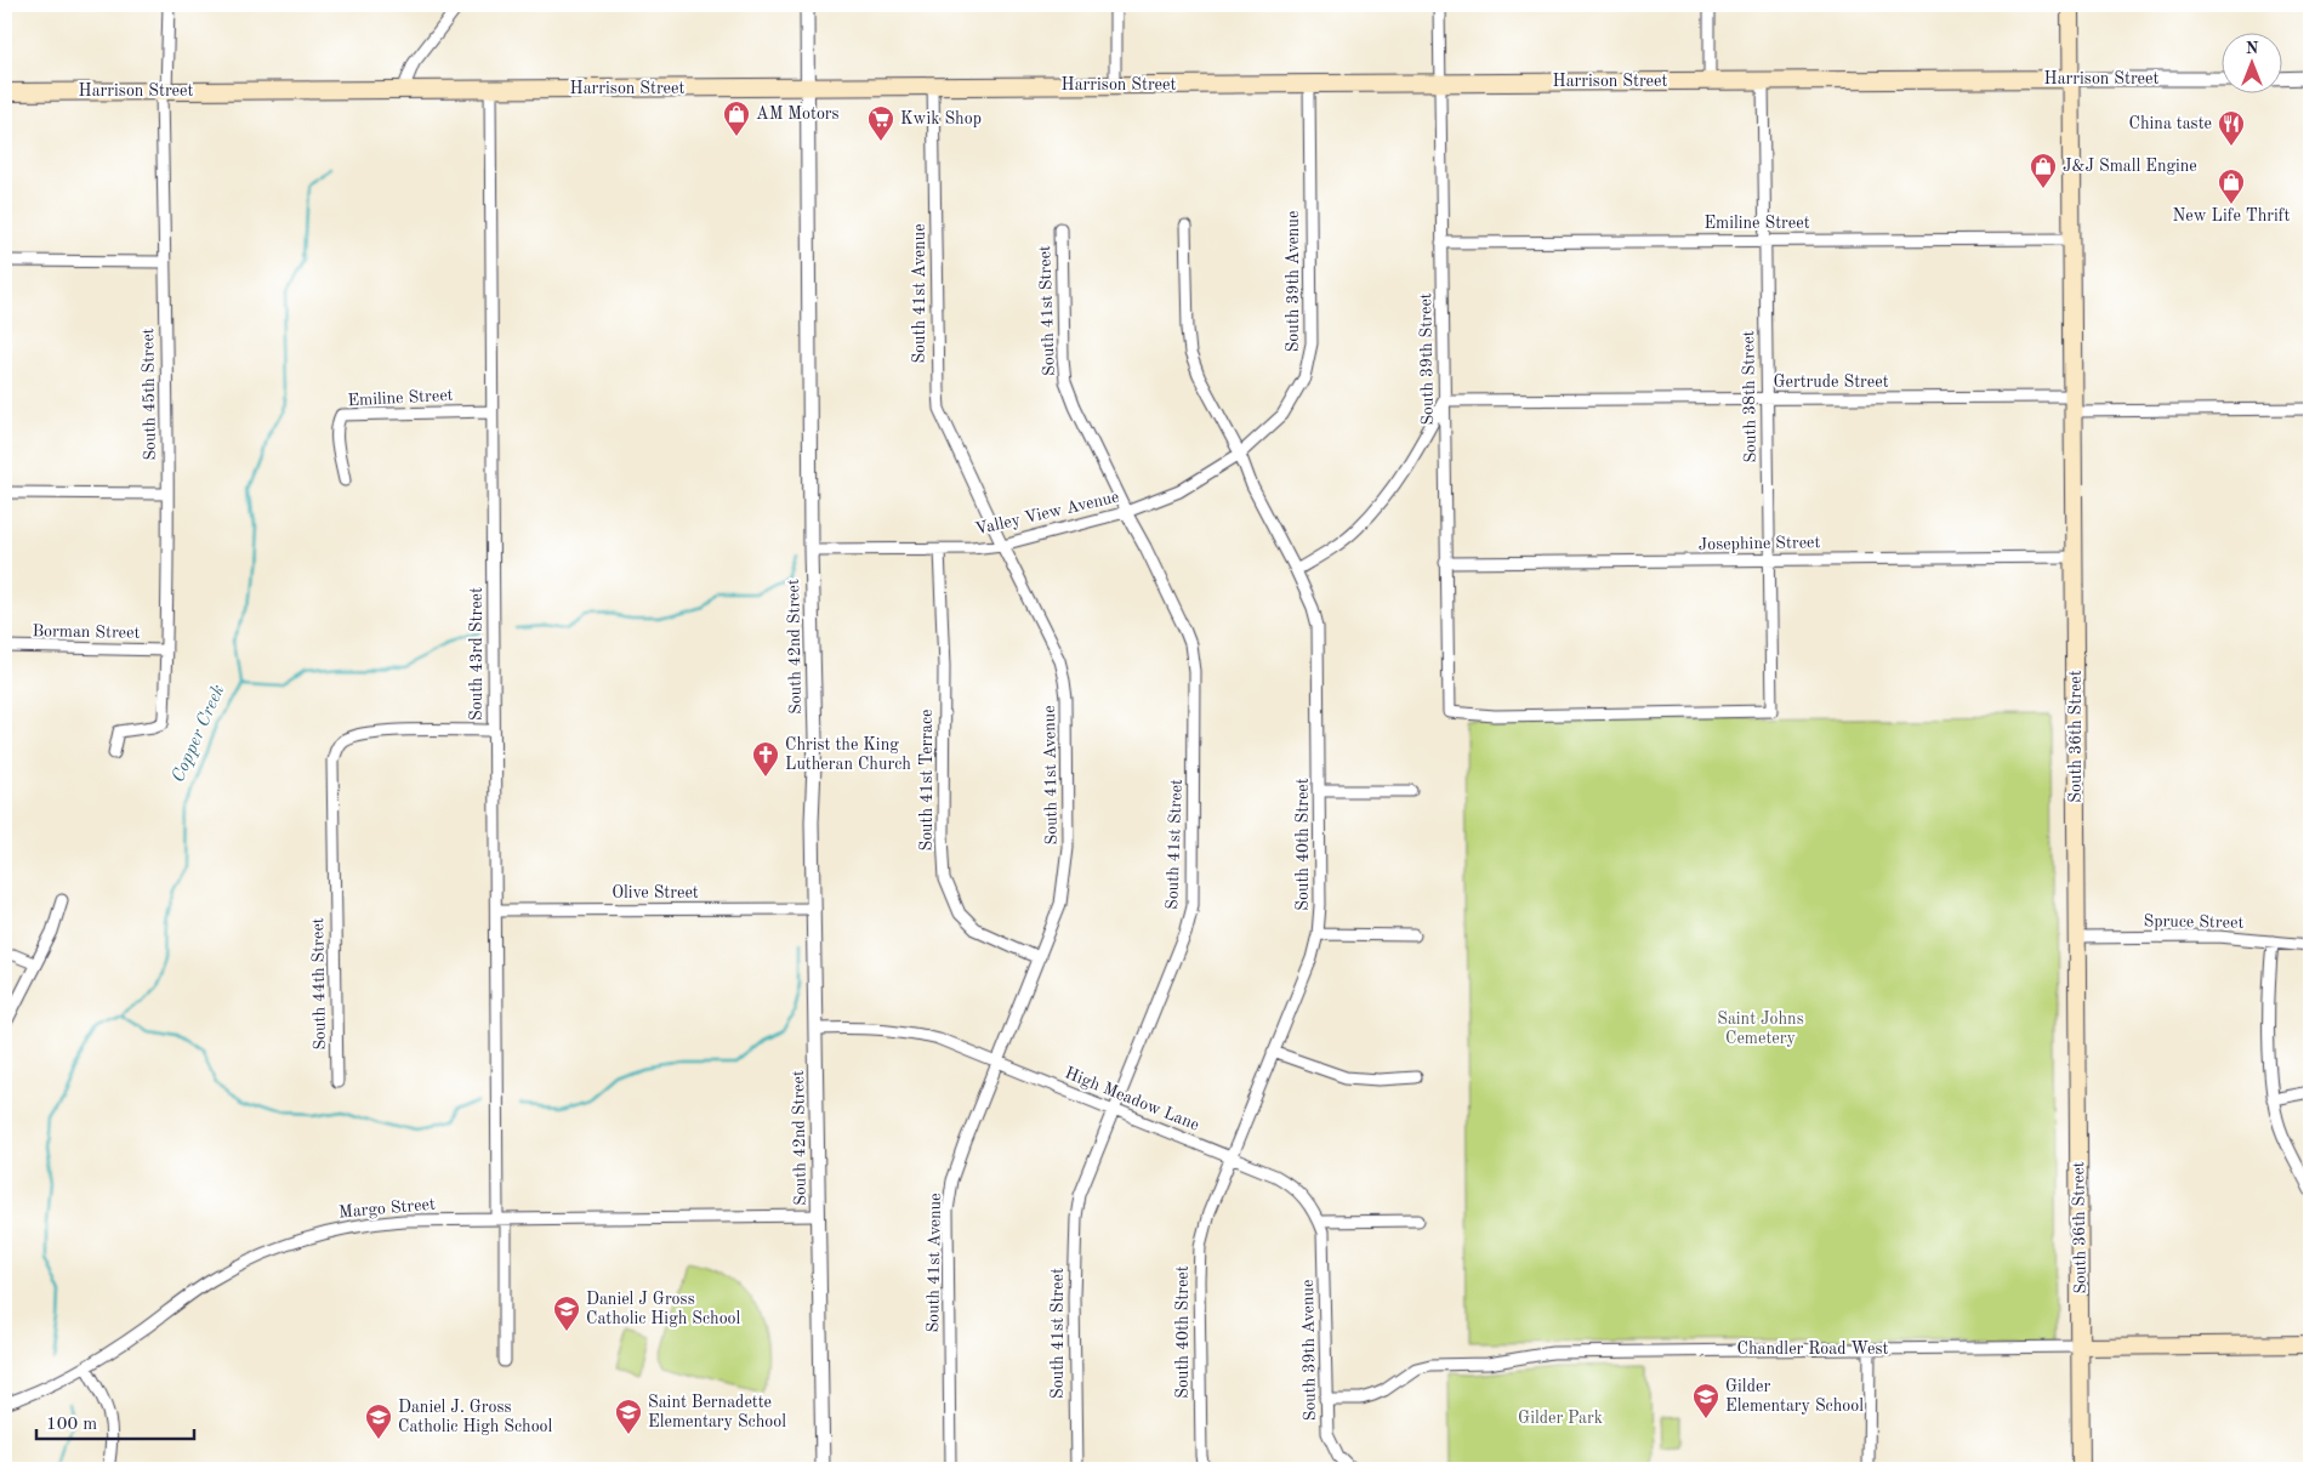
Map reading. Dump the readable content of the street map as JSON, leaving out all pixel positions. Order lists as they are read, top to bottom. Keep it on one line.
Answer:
{"streets":{"main road":["Harrison Street","South 36th Street","Chandler Road West"],"street":["Emiline Street","South 39th Avenue","South 41st Avenue","South 41st Street","South 39th Street","Gertrude Street","South 45th Street","South 38th Street","Valley View Avenue","Josephine Street","Borman Street","South 42nd Street","South 43rd Street","South 41st Terrace","South 40th Street","Olive Street","Spruce Street","South 44th Street","High Meadow Lane","Margo Street"]},"crossings":[["Harrison Street","South 39th Avenue"],["Harrison Street","South 41st Avenue"],["Harrison Street","South 39th Street"],["Harrison Street","South 45th Street"],["Harrison Street","South 38th Street"],["Harrison Street","South 42nd Street"],["Harrison Street","South 43rd Street"],["Harrison Street","South 36th Street"],["Emiline Street","South 39th Street"],["Emiline Street","South 38th Street"],["Emiline Street","South 43rd Street"],["Emiline Street","South 36th Street"],["South 39th Avenue","Valley View Avenue"],["South 39th Avenue","South 40th Street"],["South 39th Avenue","High Meadow Lane"],["South 39th Avenue","Chandler Road West"],["South 41st Avenue","Valley View Avenue"],["South 41st Avenue","South 41st Terrace"],["South 41st Avenue","High Meadow Lane"],["South 41st Street","Valley View Avenue"],["South 41st Street","High Meadow Lane"],["South 39th Street","Gertrude Street"],["South 39th Street","South 38th Street"],["South 39th Street","Josephine Street"],["Gertrude Street","South 38th Street"],["Gertrude Street","South 36th Street"],["South 45th Street","Borman Street"],["South 38th Street","Josephine Street"],["Valley View Avenue","South 42nd Street"],["Valley View Avenue","South 41st Terrace"],["Valley View Avenue","South 40th Street"],["Josephine Street","South 36th Street"],["South 42nd Street","Olive Street"],["South 42nd Street","High Meadow Lane"],["South 42nd Street","Margo Street"],["South 43rd Street","Olive Street"],["South 43rd Street","South 44th Street"],["South 43rd Street","Margo Street"],["South 36th Street","Spruce Street"],["South 36th Street","Chandler Road West"],["South 40th Street","High Meadow Lane"]],"water":["Copper Creek"],"parks":["Saint Johns Cemetery","Gilder Park"],"places":{"shop":["AM Motors","J&J Small Engine","New Life Thrift"],"supermarket":["Kwik Shop"],"restaurant":["China taste"],"church":["Christ the King Lutheran Church"],"school or university":["Daniel J Gross Catholic High School","Gilder Elementary School","Saint Bernadette Elementary School","Daniel J. Gross Catholic High School"]},"scale_bar":"100 m","north":"top"}
